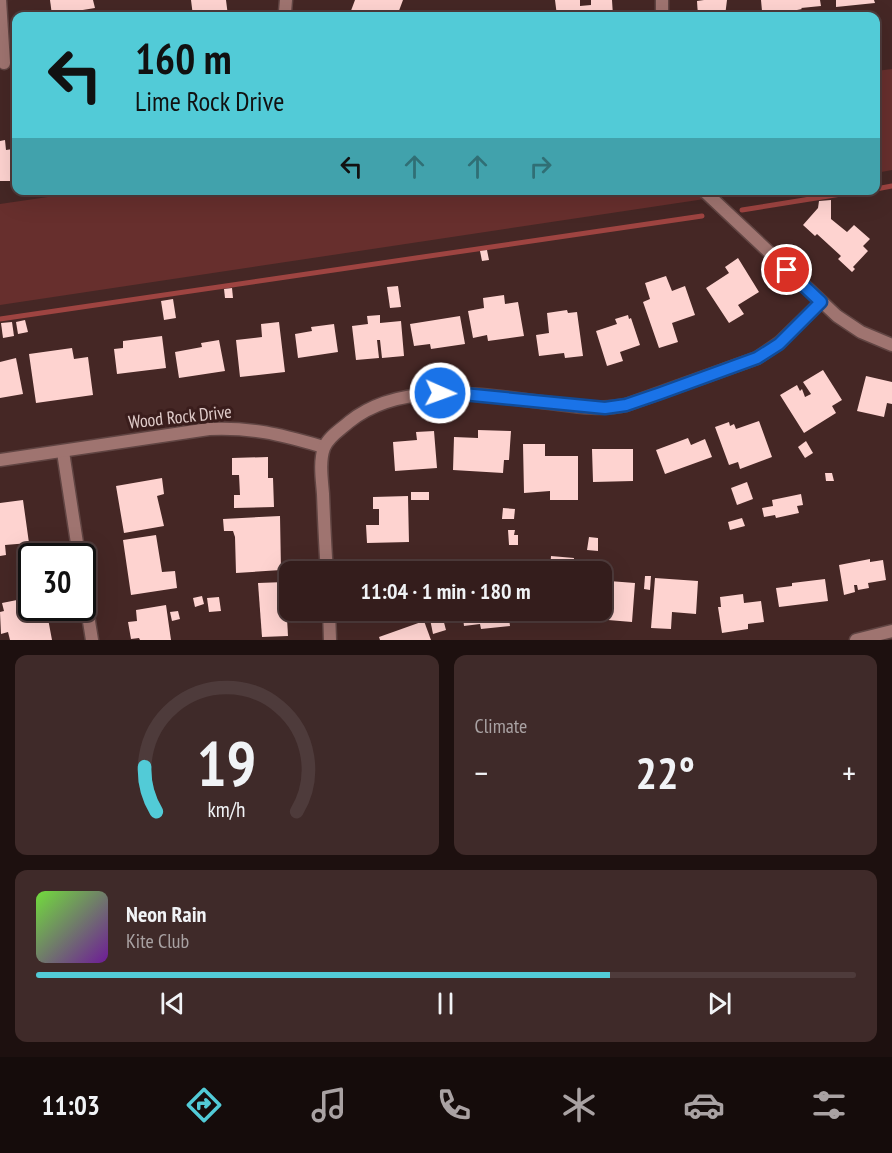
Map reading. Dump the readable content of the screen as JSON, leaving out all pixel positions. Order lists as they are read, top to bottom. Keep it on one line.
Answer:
{"streets":{"street":["Wood Rock Drive"]},"page":{"turn":["160 m","Lime Rock Drive"],"limit":"30","trip":"11:04 · 1 min · 180 m","tile":"Climate","heat":["−","22°","+"],"song":["Neon Rain","Kite Club"],"tabs":"11:03","gauge":["19","km/h"]}}
